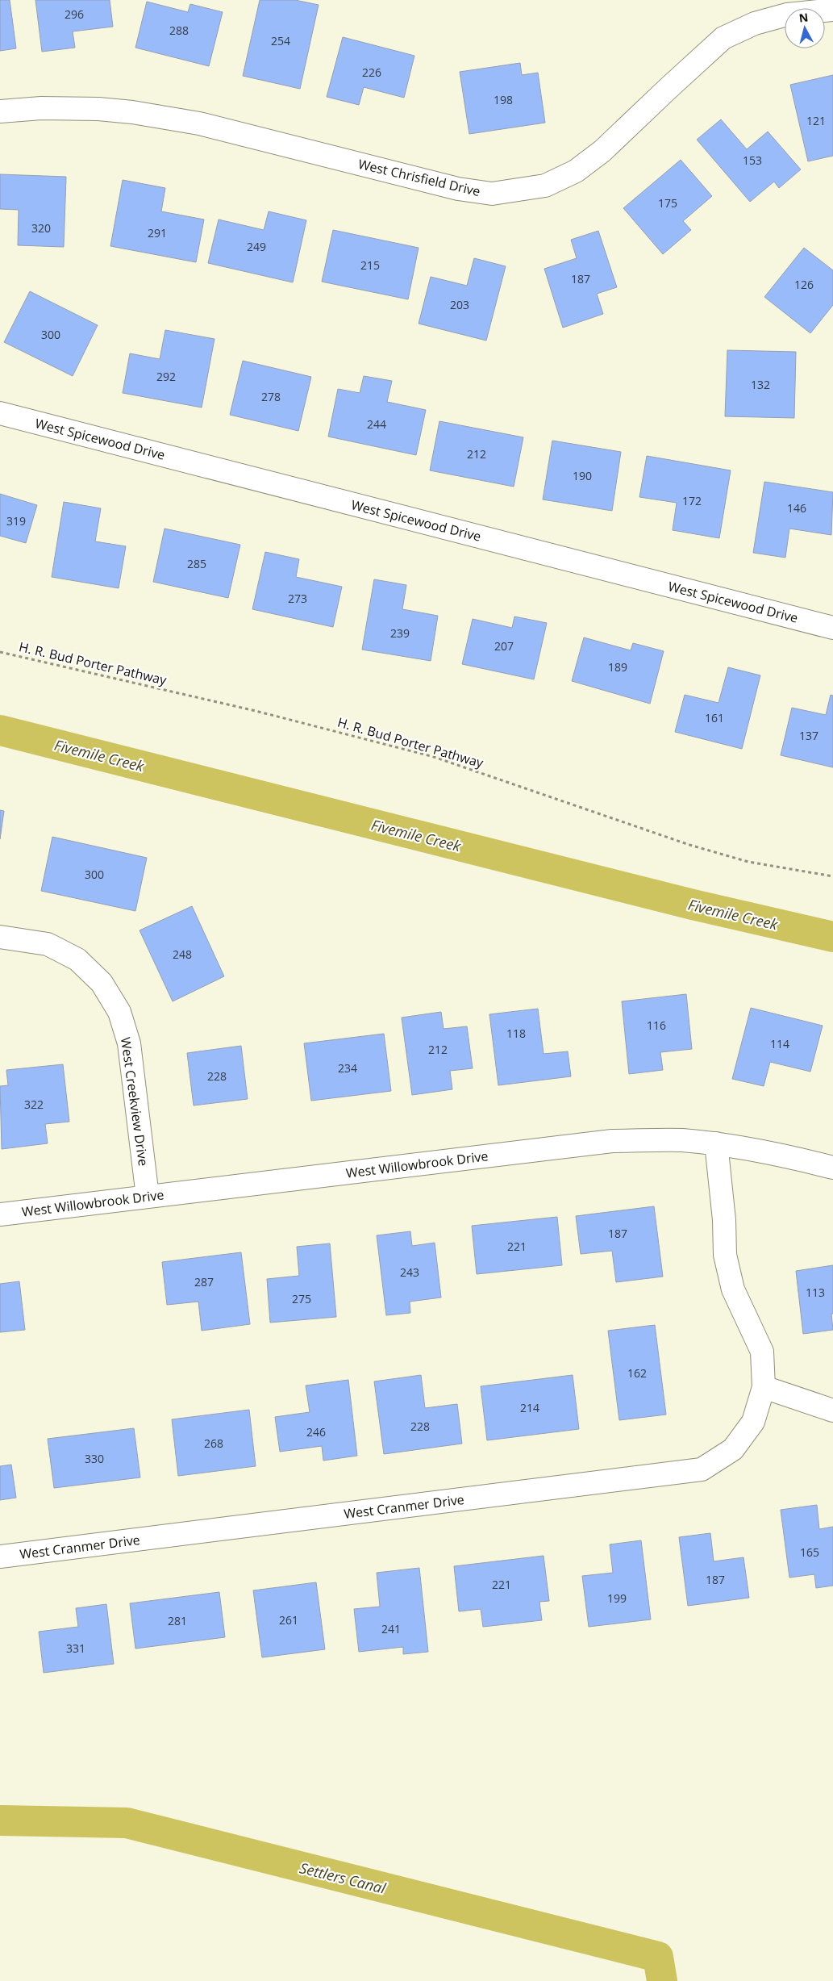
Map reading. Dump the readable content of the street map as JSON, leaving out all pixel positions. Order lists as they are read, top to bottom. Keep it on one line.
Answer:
{"streets":{"street":["West Chrisfield Drive","West Spicewood Drive","West Creekview Drive","West Willowbrook Drive","West Cranmer Drive"],"path":["H. R. Bud Porter Pathway"]},"crossings":[["West Creekview Drive","West Willowbrook Drive"],["West Willowbrook Drive","West Cranmer Drive"]],"water":["Fivemile Creek","Settlers Canal"],"house_numbers":["296","288","254","226","198","121","153","175","320","291","249","215","187","126","203","300","292","132","278","244","212","190","172","146","319","285","273","239","207","189","161","137","300","248","116","118","114","212","234","228","322","187","221","243","287","113","275","162","214","228","246","268","330","165","187","221","199","261","281","241","331"],"north":"top"}
